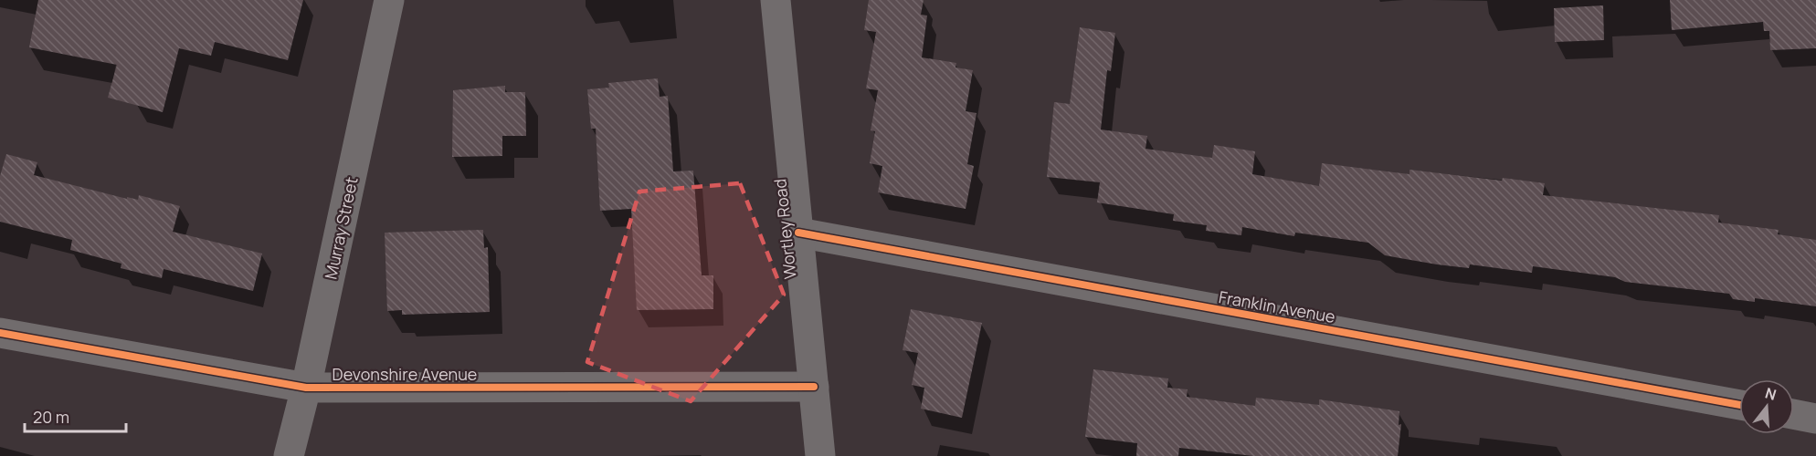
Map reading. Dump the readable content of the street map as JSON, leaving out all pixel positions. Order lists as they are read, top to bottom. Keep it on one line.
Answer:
{"streets":{"street":["Murray Street","Wortley Road","Franklin Avenue","Devonshire Avenue"]},"crossings":[["Murray Street","Devonshire Avenue"],["Wortley Road","Franklin Avenue"],["Wortley Road","Devonshire Avenue"]],"scale_bar":"20 m","north":"top"}
